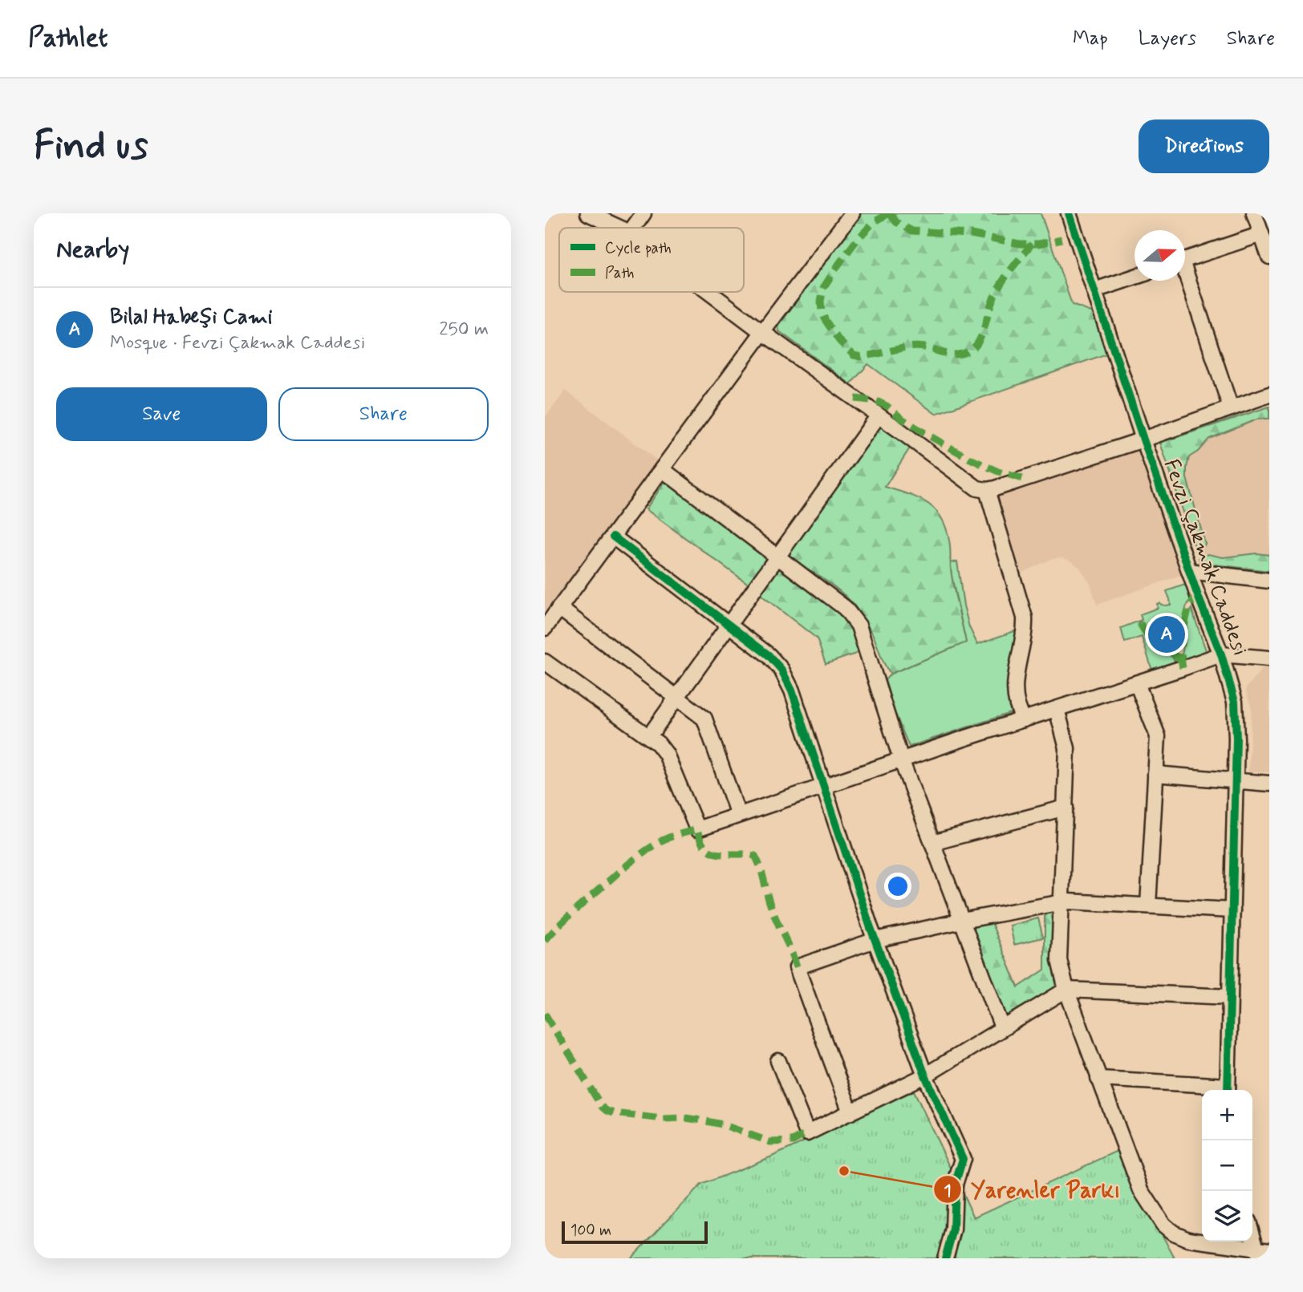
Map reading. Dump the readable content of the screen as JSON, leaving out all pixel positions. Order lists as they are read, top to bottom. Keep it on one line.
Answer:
{"streets":{"street":["Fevzi Çakmak Caddesi"]},"places":["Yarenler Parkı"],"legend":["Cycle path","Path"],"scale_bar":"100 m","north":"right","page":{"header":"Pathlet","nav":["Map","Layers","Share"],"buttons":["Directions",["Save","Share"]],"title":"Find us","heading":"Nearby","list":[{"mark":"A","name":"Bilal Habeşi Cami","note":"Mosque · Fevzi Çakmak Caddesi","value":"250 m"}],"pins":"A","map_buttons":["+","−"],"scale":"100 m"}}
